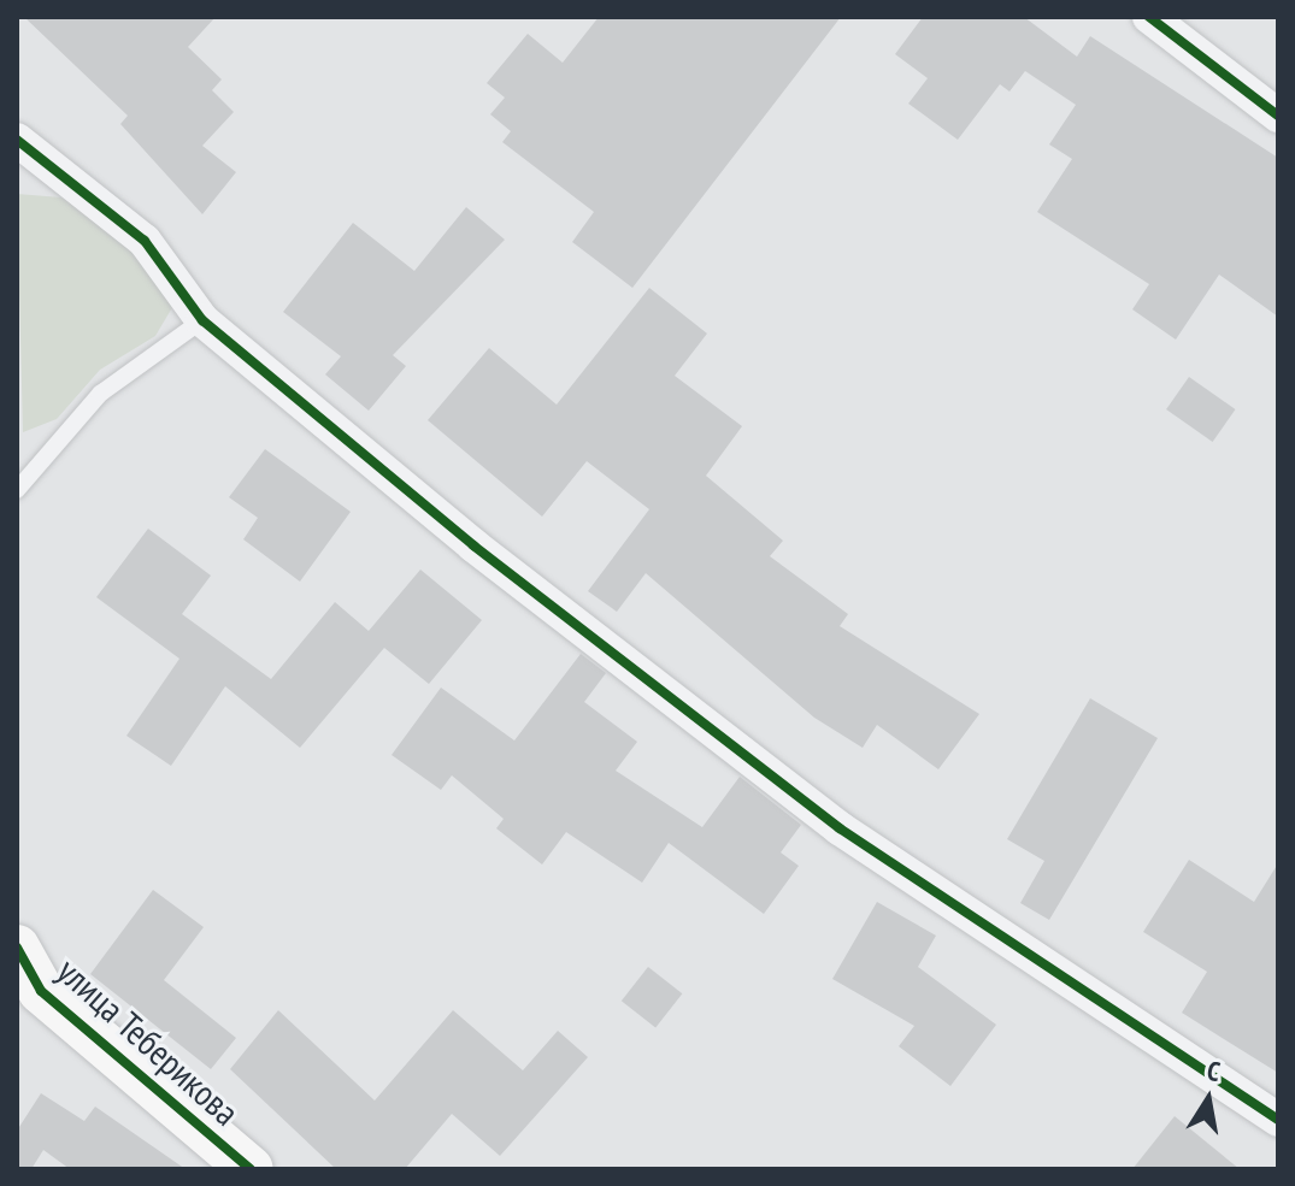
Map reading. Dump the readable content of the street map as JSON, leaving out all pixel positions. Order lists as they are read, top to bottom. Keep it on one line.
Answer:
{"streets":{"street":["улица Теберикова"]},"north":"top"}
